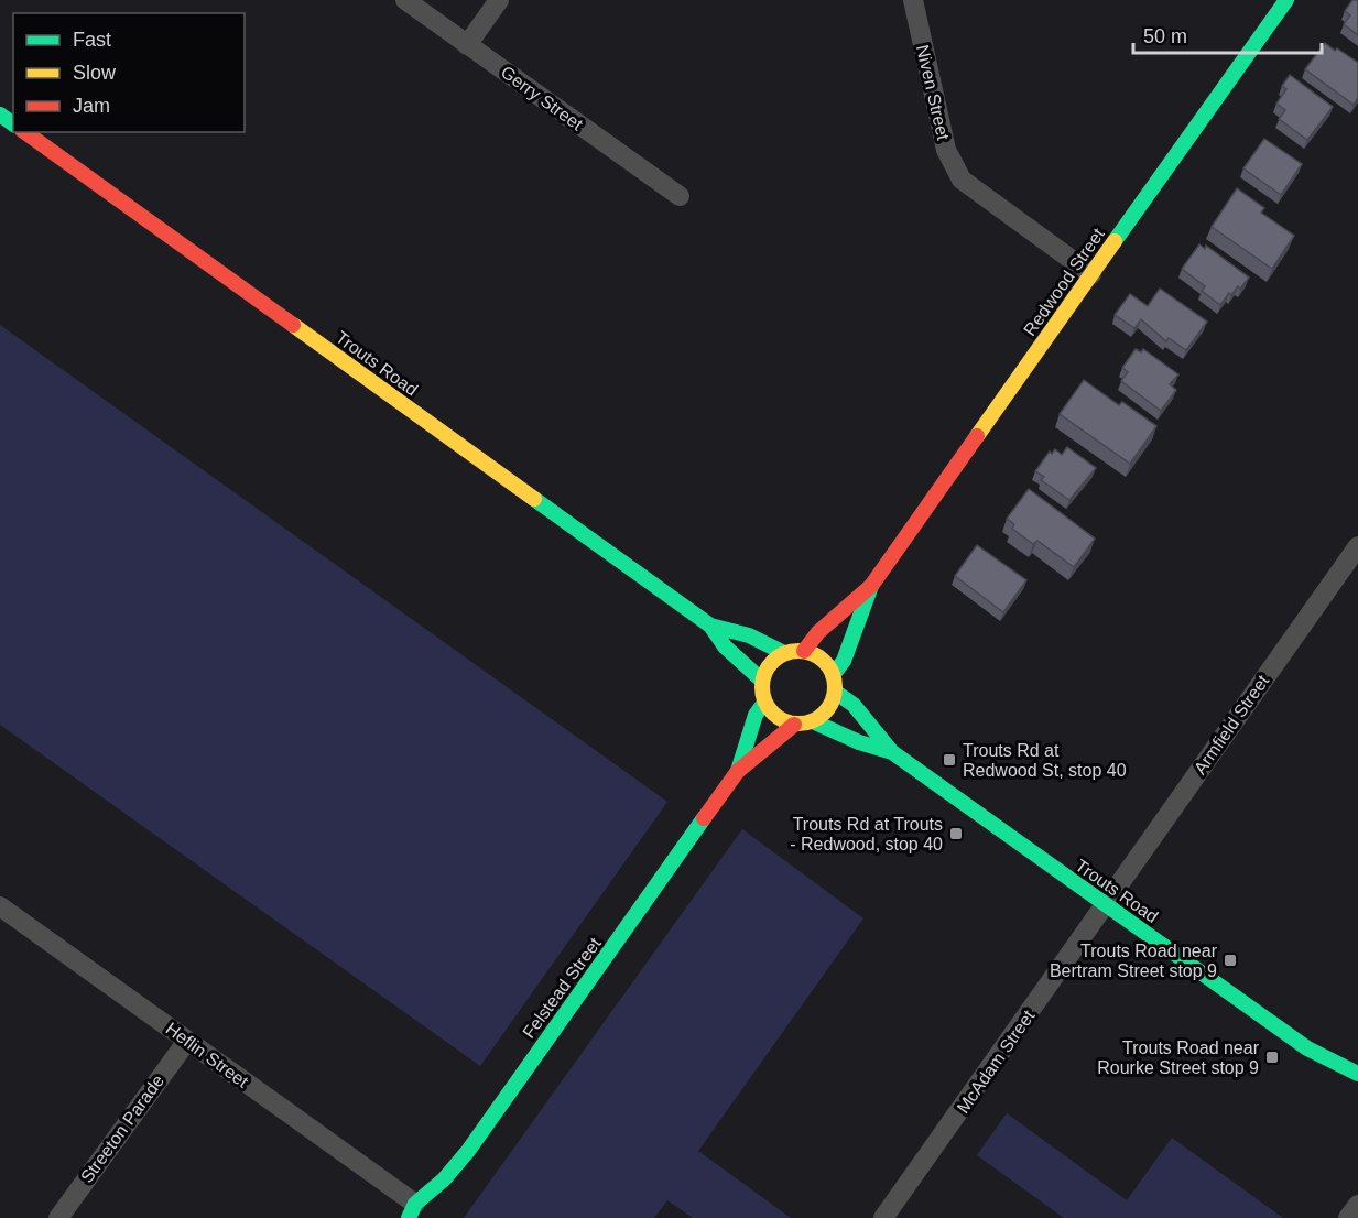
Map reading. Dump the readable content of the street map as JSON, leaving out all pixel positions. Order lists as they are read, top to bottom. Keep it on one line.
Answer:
{"streets":{"street":["Niven Street","Gerry Street","Redwood Street","Trouts Road","Armfield Street","Felstead Street","Heflin Street","McAdam Street","Streeton Parade"]},"crossings":[["Niven Street","Redwood Street"],["Redwood Street","Trouts Road"],["Redwood Street","Felstead Street"],["Trouts Road","Armfield Street"],["Trouts Road","Felstead Street"],["Trouts Road","McAdam Street"],["Armfield Street","McAdam Street"],["Felstead Street","Heflin Street"],["Heflin Street","Streeton Parade"]],"places":{"transit":["Trouts Rd at Redwood St, stop 40","Trouts Rd at Trouts - Redwood, stop 40","Trouts Road near Bertram Street stop 9","Trouts Road near Rourke Street stop 9"]},"legend":["Fast","Slow","Jam"],"scale_bar":"50 m"}
